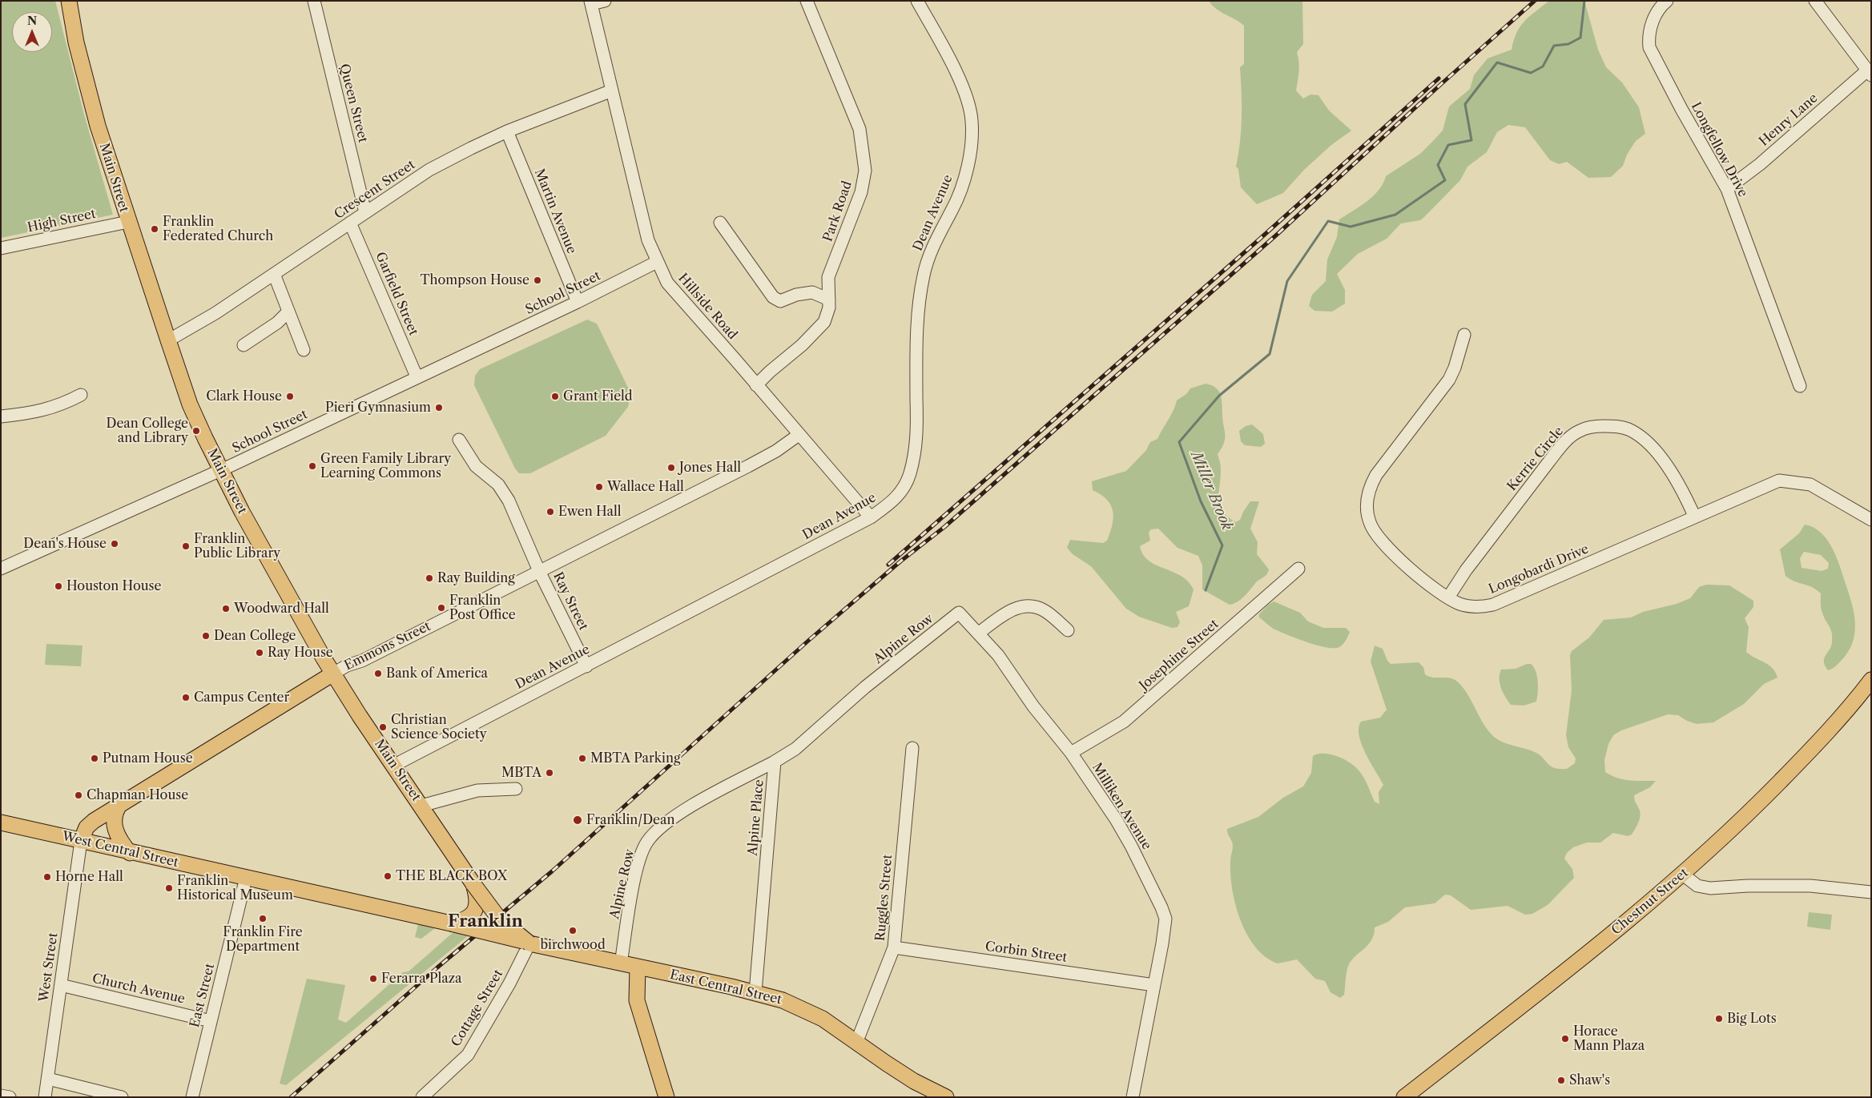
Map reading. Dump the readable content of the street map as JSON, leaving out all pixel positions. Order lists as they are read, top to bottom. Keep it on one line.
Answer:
{"streets":{"main road":["Main Street","Emmons Street","West Central Street","Chestnut Street","East Central Street"],"street":["Queen Street","Henry Lane","Longfellow Drive","Crescent Street","Martin Avenue","Park Road","Dean Avenue","High Street","School Street","Garfield Street","Hillside Road","Kerrie Circle","Longobardi Drive","Ray Street","Alpine Row","Josephine Street","Milliken Avenue","Alpine Place","Ruggles Street","Corbin Street","West Street","Church Avenue","East Street","Cottage Street"]},"crossings":[["Queen Street","Crescent Street"],["Henry Lane","Longfellow Drive"],["Main Street","Crescent Street"],["Main Street","Dean Avenue"],["Main Street","High Street"],["Main Street","School Street"],["Main Street","Emmons Street"],["Main Street","West Central Street"],["Main Street","East Central Street"],["Main Street","Cottage Street"],["Crescent Street","Martin Avenue"],["Crescent Street","Garfield Street"],["Crescent Street","Hillside Road"],["Martin Avenue","School Street"],["Park Road","Hillside Road"],["Dean Avenue","Hillside Road"],["Dean Avenue","Ray Street"],["School Street","Garfield Street"],["School Street","Hillside Road"],["Hillside Road","Emmons Street"],["Kerrie Circle","Longobardi Drive"],["Ray Street","Emmons Street"],["Alpine Row","Milliken Avenue"],["Alpine Row","Alpine Place"],["Alpine Row","East Central Street"],["Emmons Street","West Central Street"],["Emmons Street","West Street"],["Josephine Street","Milliken Avenue"],["Milliken Avenue","Corbin Street"],["Alpine Place","East Central Street"],["West Central Street","West Street"],["West Central Street","East Central Street"],["West Central Street","East Street"],["West Central Street","Cottage Street"],["Ruggles Street","Corbin Street"],["Ruggles Street","East Central Street"],["West Street","Church Avenue"],["East Central Street","Cottage Street"],["Church Avenue","East Street"]],"districts":["Franklin"],"water":["Miller Brook"],"places":["Franklin Federated Church","Thompson House","Clark House","Grant Field","Pieri Gymnasium","Dean College and Library","Green Family Library Learning Commons","Jones Hall","Wallace Hall","Ewen Hall","Dean's House","Franklin Public Library","Ray Building","Houston House","Franklin Post Office","Woodward Hall","Dean College","Ray House","Bank of America","Campus Center","Christian Science Society","Putnam House","MBTA Parking","MBTA","Chapman House","Franklin/Dean","THE BLACK BOX","Horne Hall","Franklin Historical Museum","Franklin Fire Department","birchwood","Ferarra Plaza","Big Lots","Horace Mann Plaza","Shaw's"],"north":"top"}
